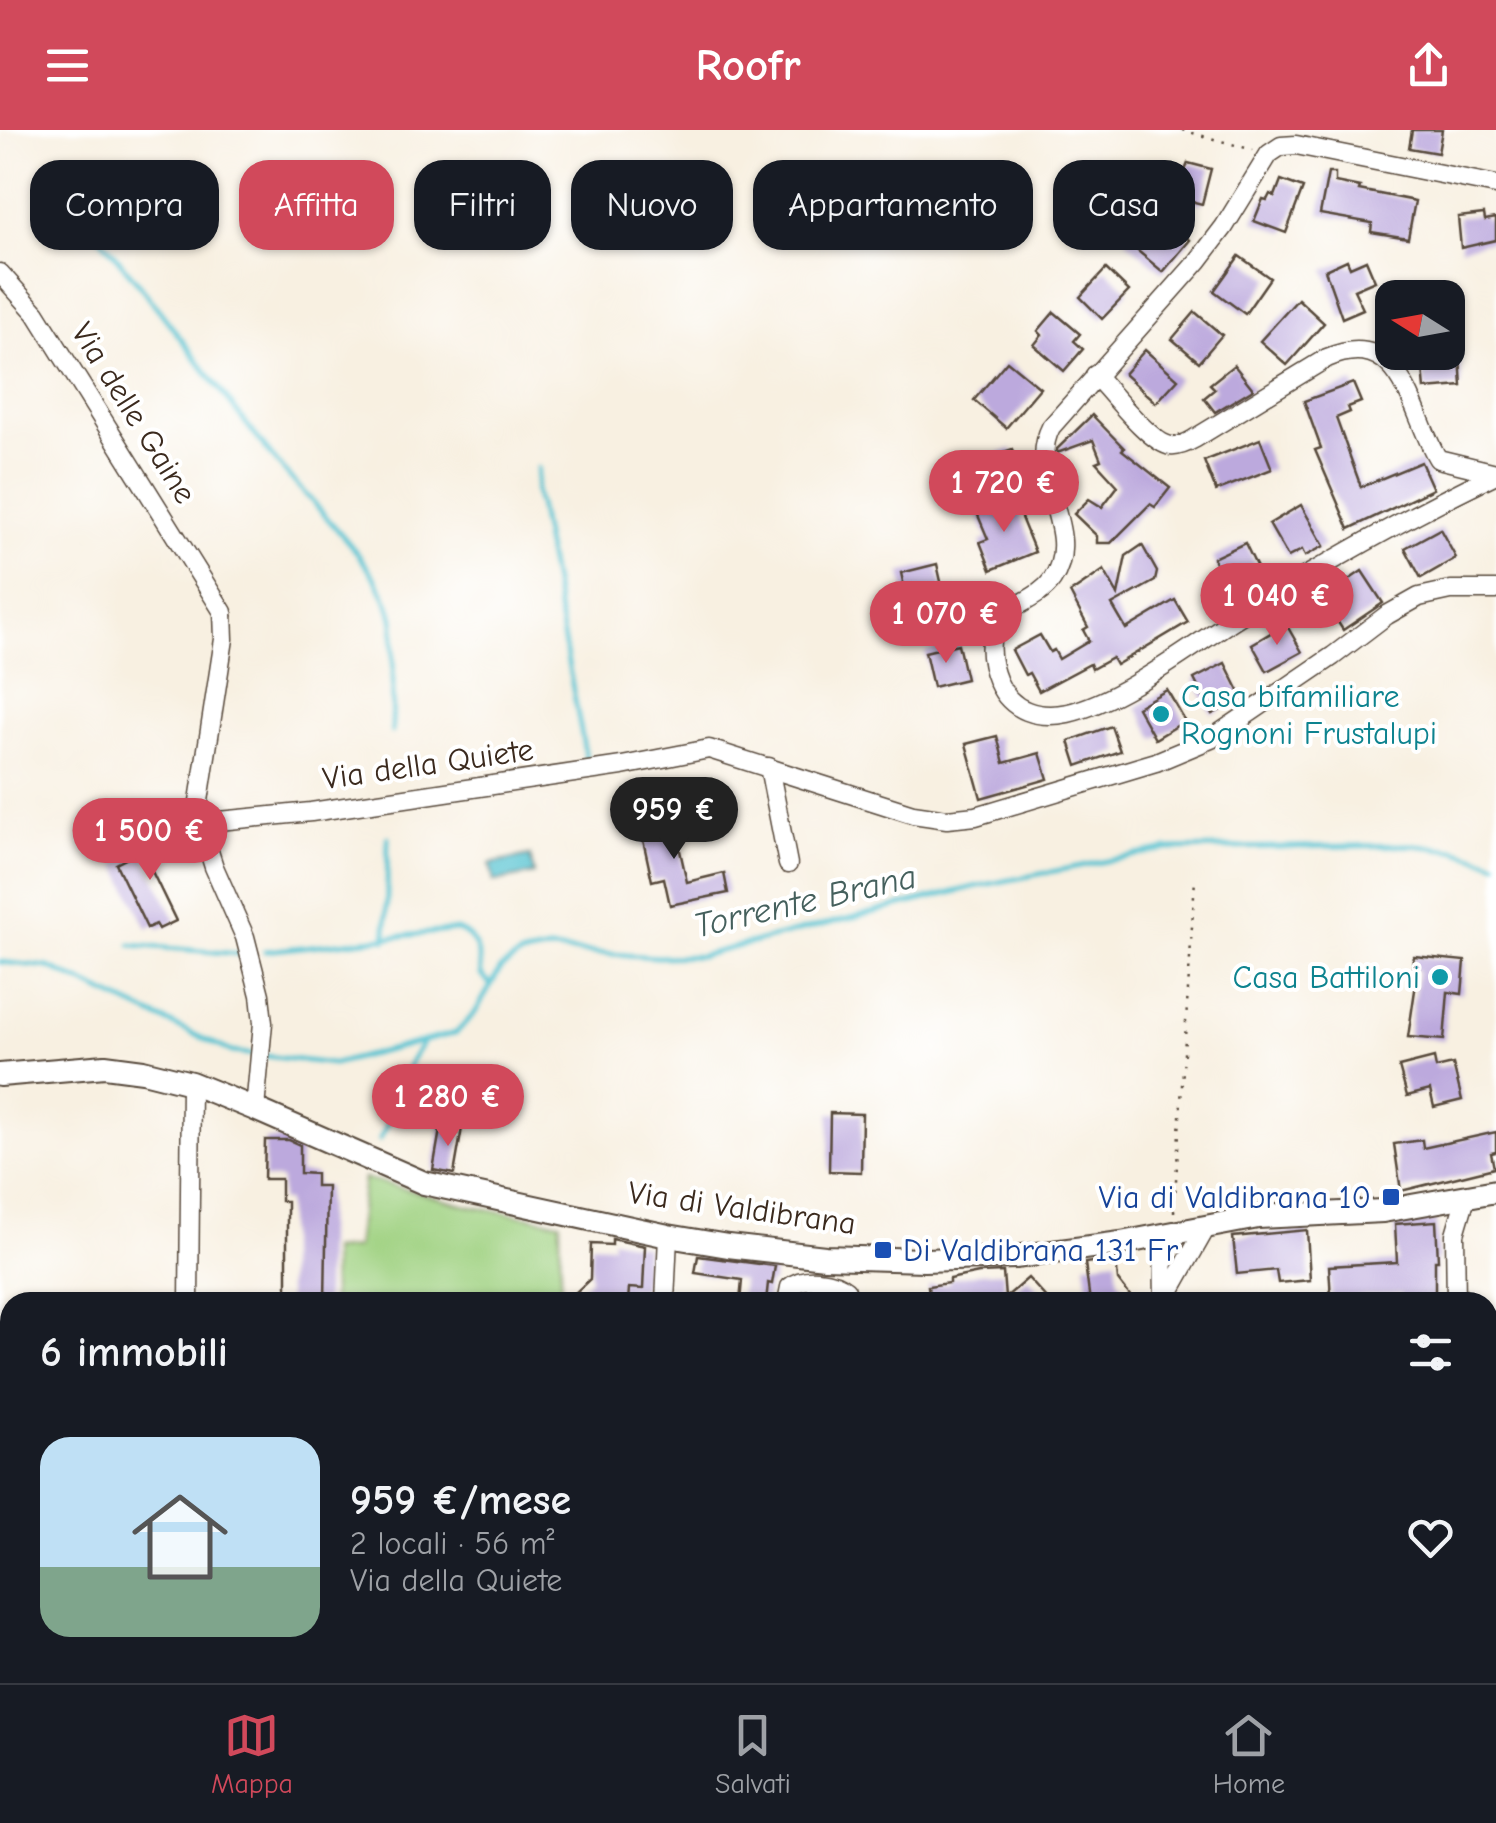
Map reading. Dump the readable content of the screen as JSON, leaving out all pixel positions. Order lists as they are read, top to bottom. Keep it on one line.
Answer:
{"streets":{"street":["Via delle Gaine","Via della Quiete","Via di Valdibrana"]},"crossings":[["Via delle Gaine","Via della Quiete"],["Via delle Gaine","Via di Valdibrana"]],"water":["Torrente Brana"],"places":{"other":["Casa bifamiliare Rognoni Frustalupi","Casa Battiloni"],"transit":["Via di Valdibrana 10","Di Valdibrana 131 Fr"]},"north":"left","page":{"header":"Roofr","chip":["Compra","Affitta","Filtri","Nuovo","Appartamento","Casa"],"price":["1 720 €","1 040 €","1 070 €","959 €","1 500 €","1 280 €"],"heading":"6 immobili","list":[{"name":"959 €/mese","note":"2 locali · 56 m² · Via della Quiete"}],"tabs":["Mappa","Salvati","Home"]}}
